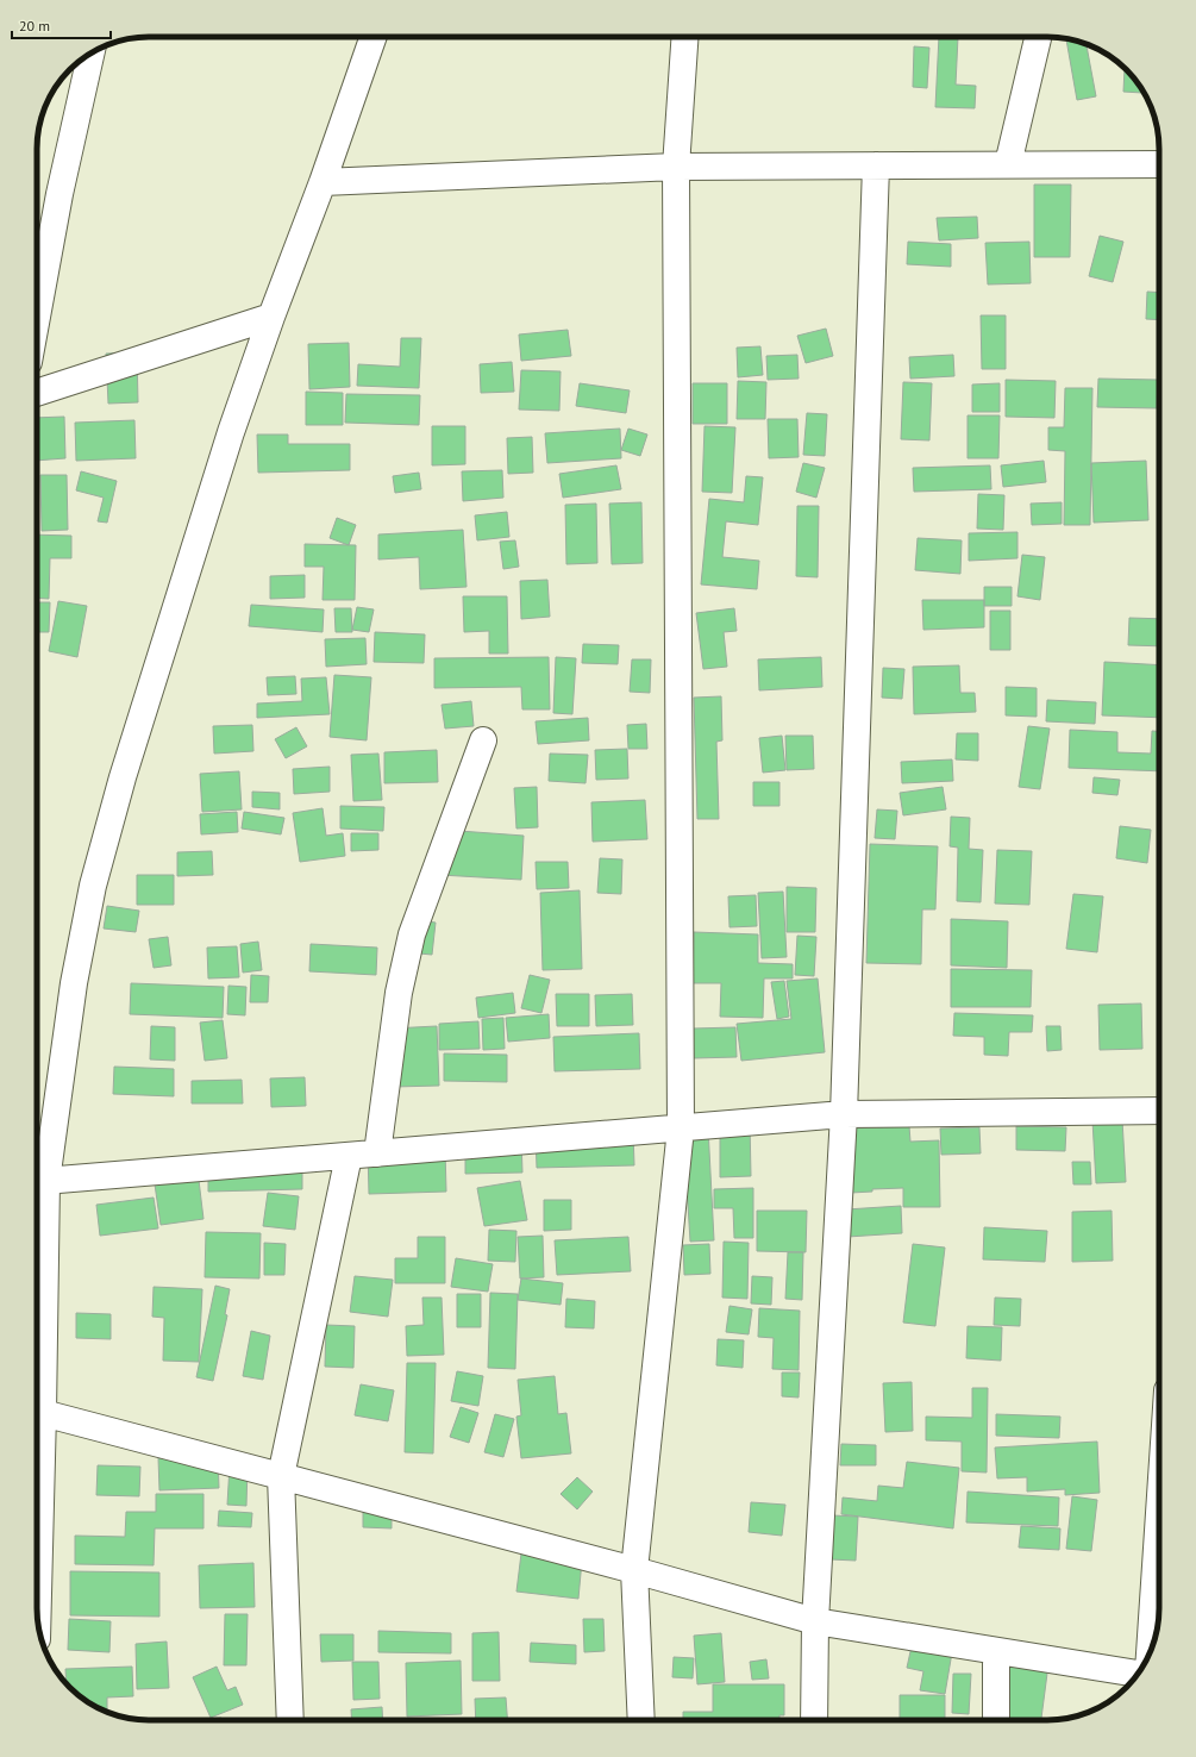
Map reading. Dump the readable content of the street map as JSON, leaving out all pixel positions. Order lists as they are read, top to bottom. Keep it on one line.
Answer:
{"scale_bar":"20 m"}
